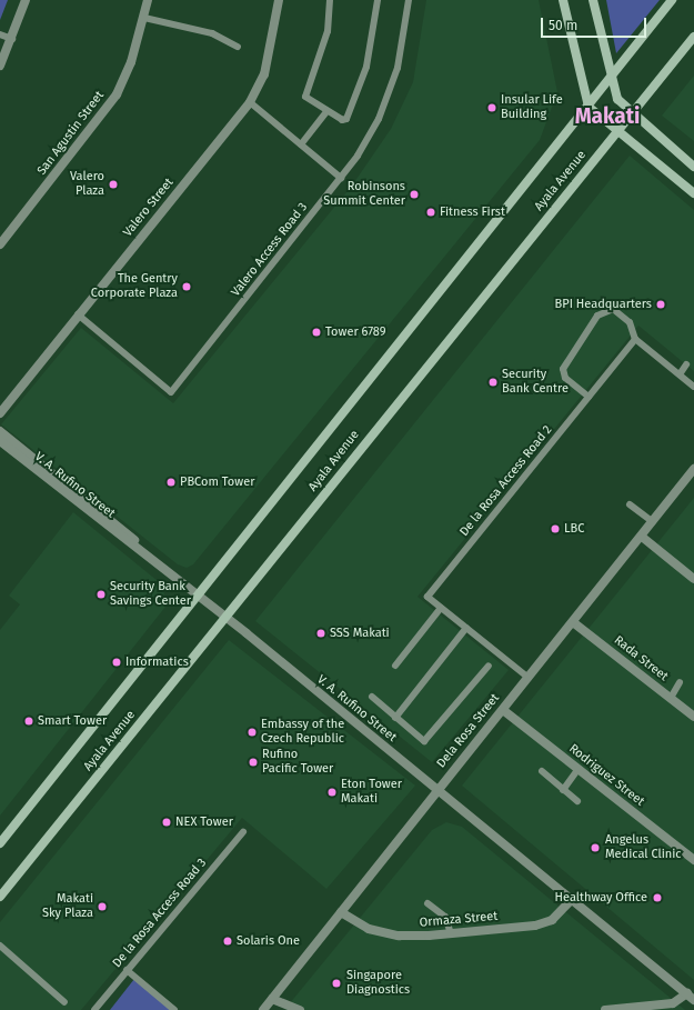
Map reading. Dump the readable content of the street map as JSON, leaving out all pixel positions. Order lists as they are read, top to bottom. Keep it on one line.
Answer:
{"streets":{"main road":["Ayala Avenue"],"street":["San Agustin Street","Valero Street","V. A. Rufino Street","Rada Street","Dela Rosa Street","Rodriguez Street","Ormaza Street"],"lane":["Valero Access Road 3","De la Rosa Access Road 2","De la Rosa Access Road 3"]},"crossings":[["Ayala Avenue","V. A. Rufino Street"],["Valero Street","Valero Access Road 3"],["De la Rosa Access Road 2","Dela Rosa Street"],["V. A. Rufino Street","Dela Rosa Street"],["V. A. Rufino Street","Ormaza Street"],["Rada Street","Dela Rosa Street"],["Dela Rosa Street","Rodriguez Street"],["Dela Rosa Street","Ormaza Street"]],"districts":["Makati"],"places":["Insular Life Building","Valero Plaza","Robinsons Summit Center","Fitness First","The Gentry Corporate Plaza","BPI Headquarters","Tower 6789","Security Bank Centre","PBCom Tower","LBC","Security Bank Savings Center","SSS Makati","Informatics","Smart Tower","Embassy of the Czech Republic","Rufino Pacific Tower","Eton Tower Makati","NEX Tower","Angelus Medical Clinic","Healthway Office","Makati Sky Plaza","Solaris One","Singapore Diagnostics"],"scale_bar":"50 m"}
